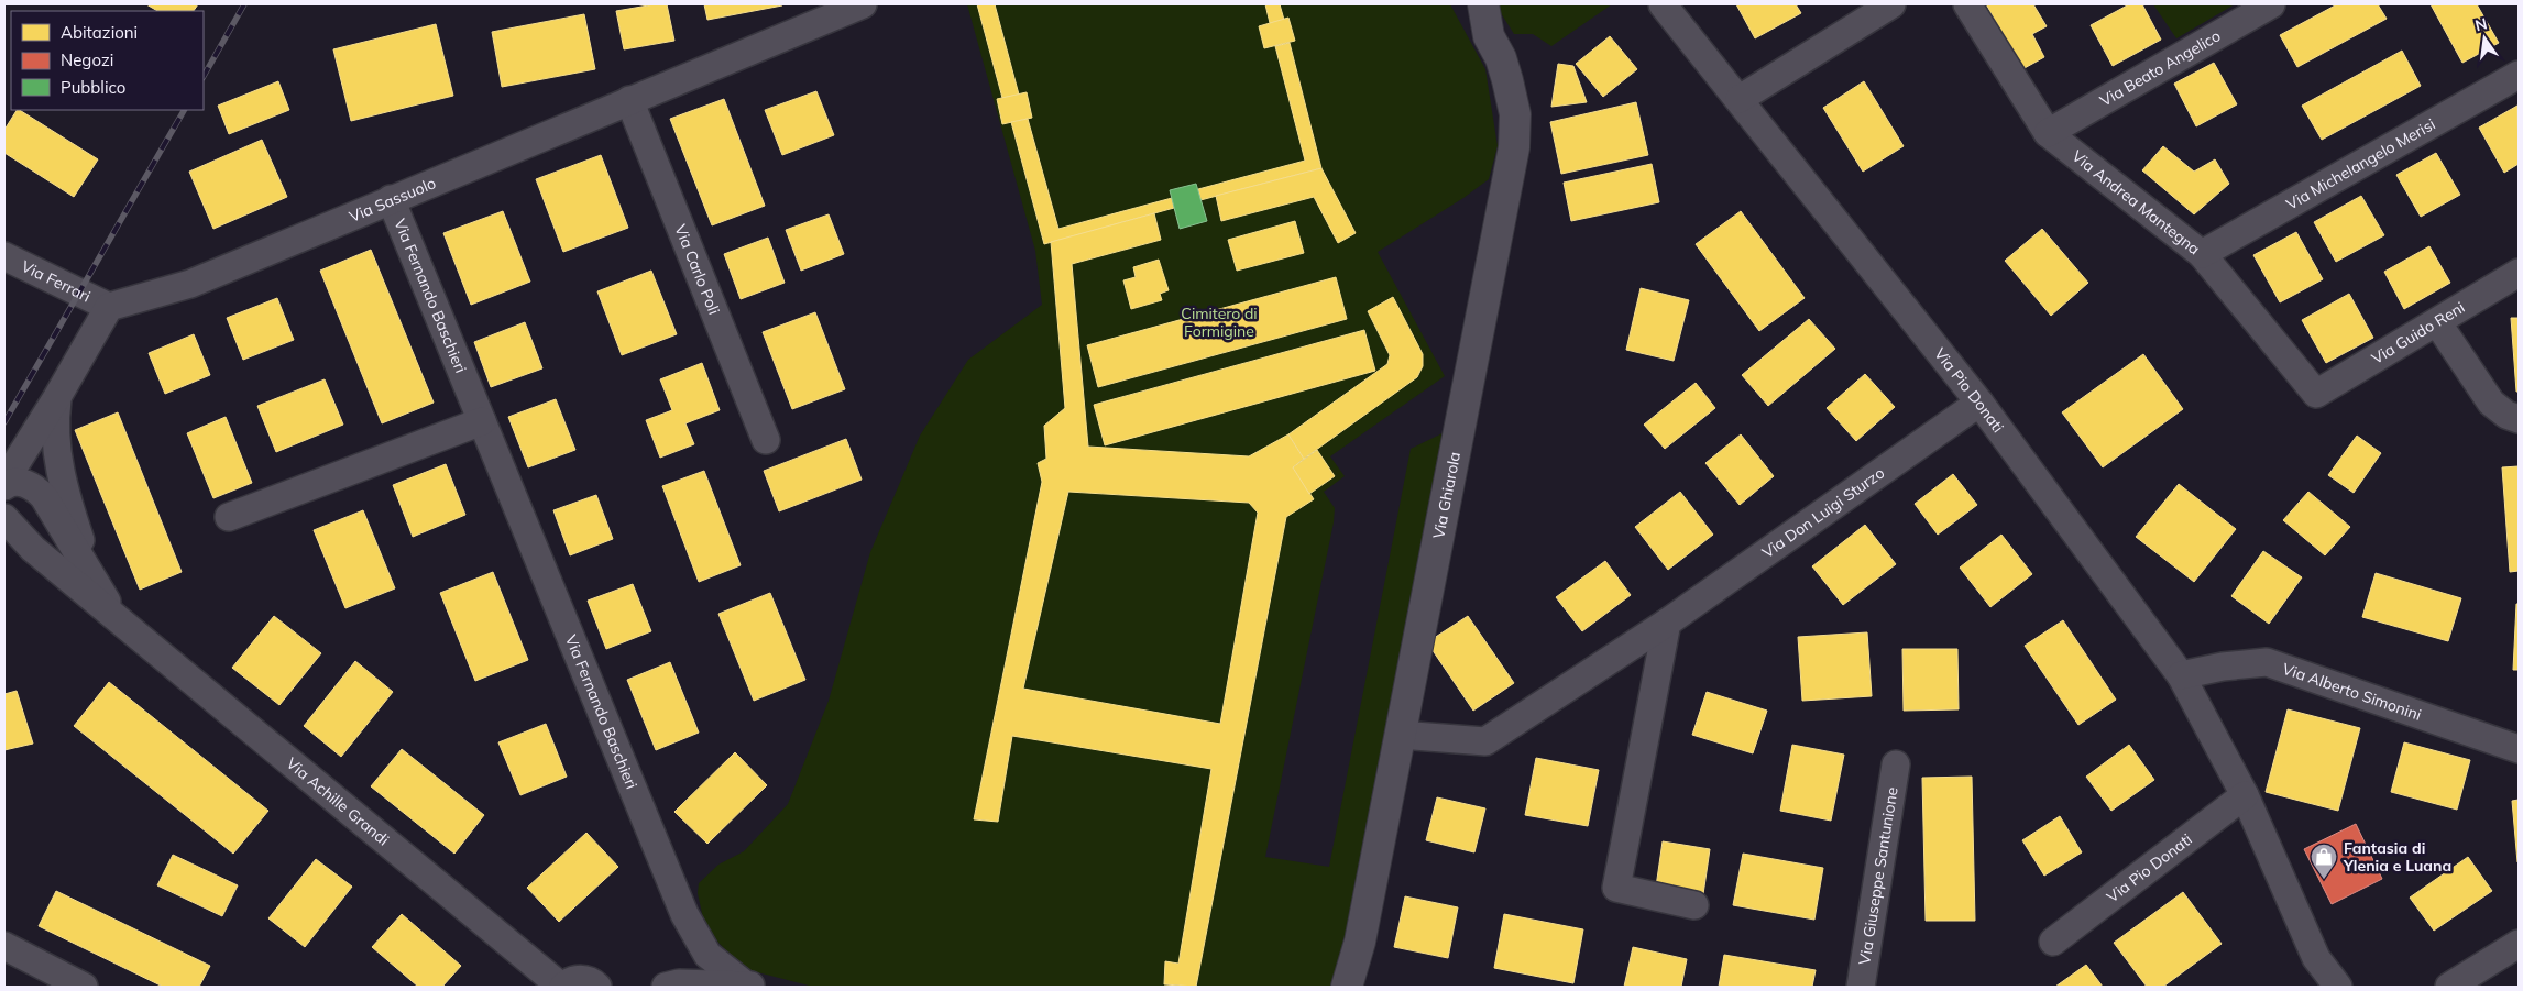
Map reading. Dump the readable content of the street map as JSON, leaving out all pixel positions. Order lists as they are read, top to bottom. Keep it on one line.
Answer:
{"streets":{"street":["Via Beato Angelico","Via Michelangelo Merisi","Via Sassuolo","Via Andrea Mantegna","Via Carlo Poli","Via Ferrari","Via Fernando Baschieri","Via Guido Reni","Via Pio Donati","Via Ghiarola","Via Don Luigi Sturzo","Via Alberto Simonini","Via Achille Grandi","Via Giuseppe Santunione"]},"crossings":[["Via Beato Angelico","Via Andrea Mantegna"],["Via Michelangelo Merisi","Via Andrea Mantegna"],["Via Sassuolo","Via Carlo Poli"],["Via Sassuolo","Via Ferrari"],["Via Sassuolo","Via Fernando Baschieri"],["Via Andrea Mantegna","Via Guido Reni"],["Via Pio Donati","Via Don Luigi Sturzo"],["Via Pio Donati","Via Alberto Simonini"],["Via Ghiarola","Via Don Luigi Sturzo"]],"parks":["Cimitero di Formigine"],"places":{"shop":["Fantasia di Ylenia e Luana"]},"legend":["Abitazioni","Negozi","Pubblico"],"north":"top"}
